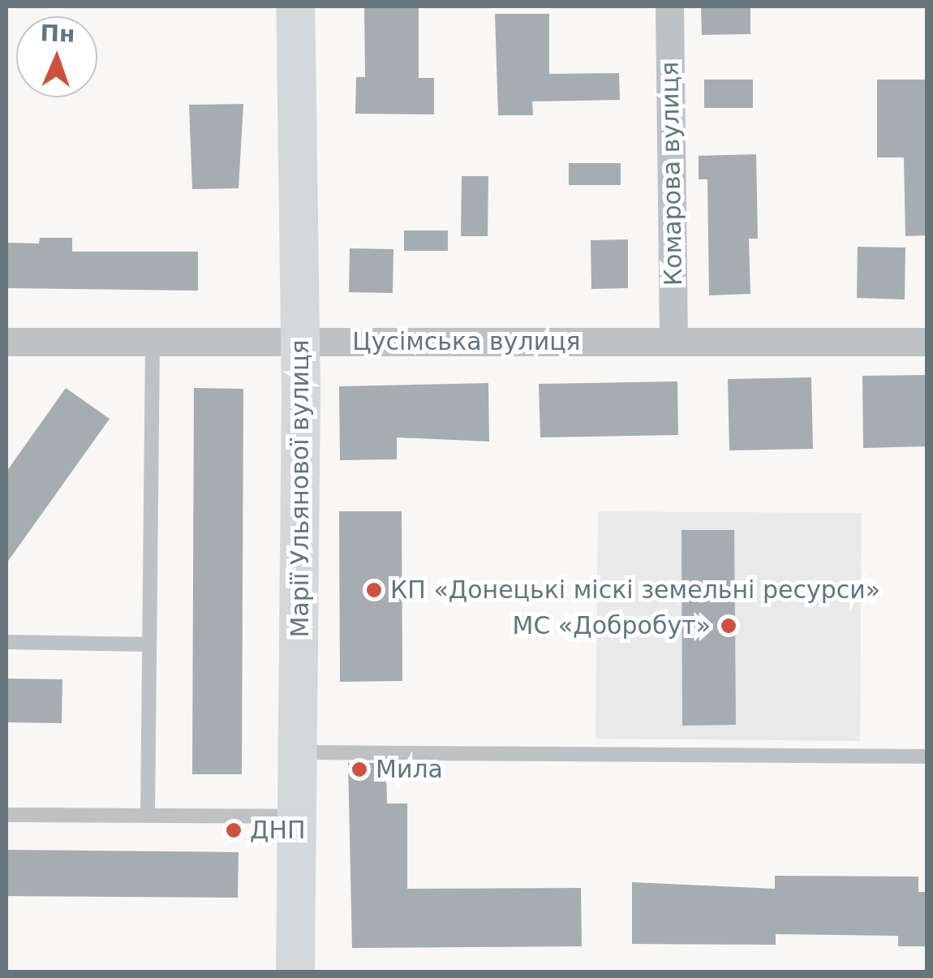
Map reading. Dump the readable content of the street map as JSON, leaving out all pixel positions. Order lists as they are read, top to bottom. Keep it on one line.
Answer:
{"streets":{"street":["Комарова вулиця","Цусімська вулиця","Марії Ульянової вулиця"]},"crossings":[["Комарова вулиця","Цусімська вулиця"],["Цусімська вулиця","Марії Ульянової вулиця"]],"places":["КП «Донецькі міскі земельні ресурси»","МС «Добробут»","Мила","ДНП"],"north":"top"}
